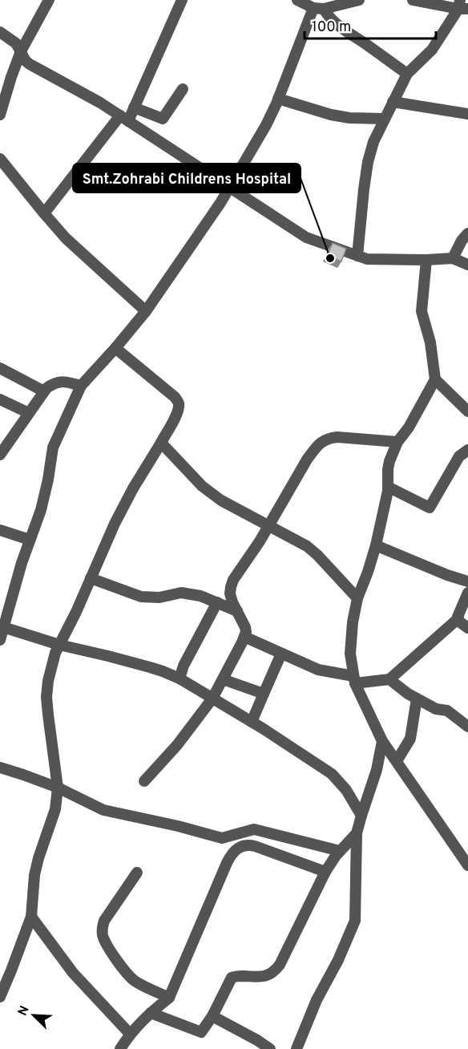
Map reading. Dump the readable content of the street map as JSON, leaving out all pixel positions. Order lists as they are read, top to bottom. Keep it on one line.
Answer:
{"places":["Smt.Zohrabi Childrens Hospital"],"scale_bar":"100 m","north":"top left"}
